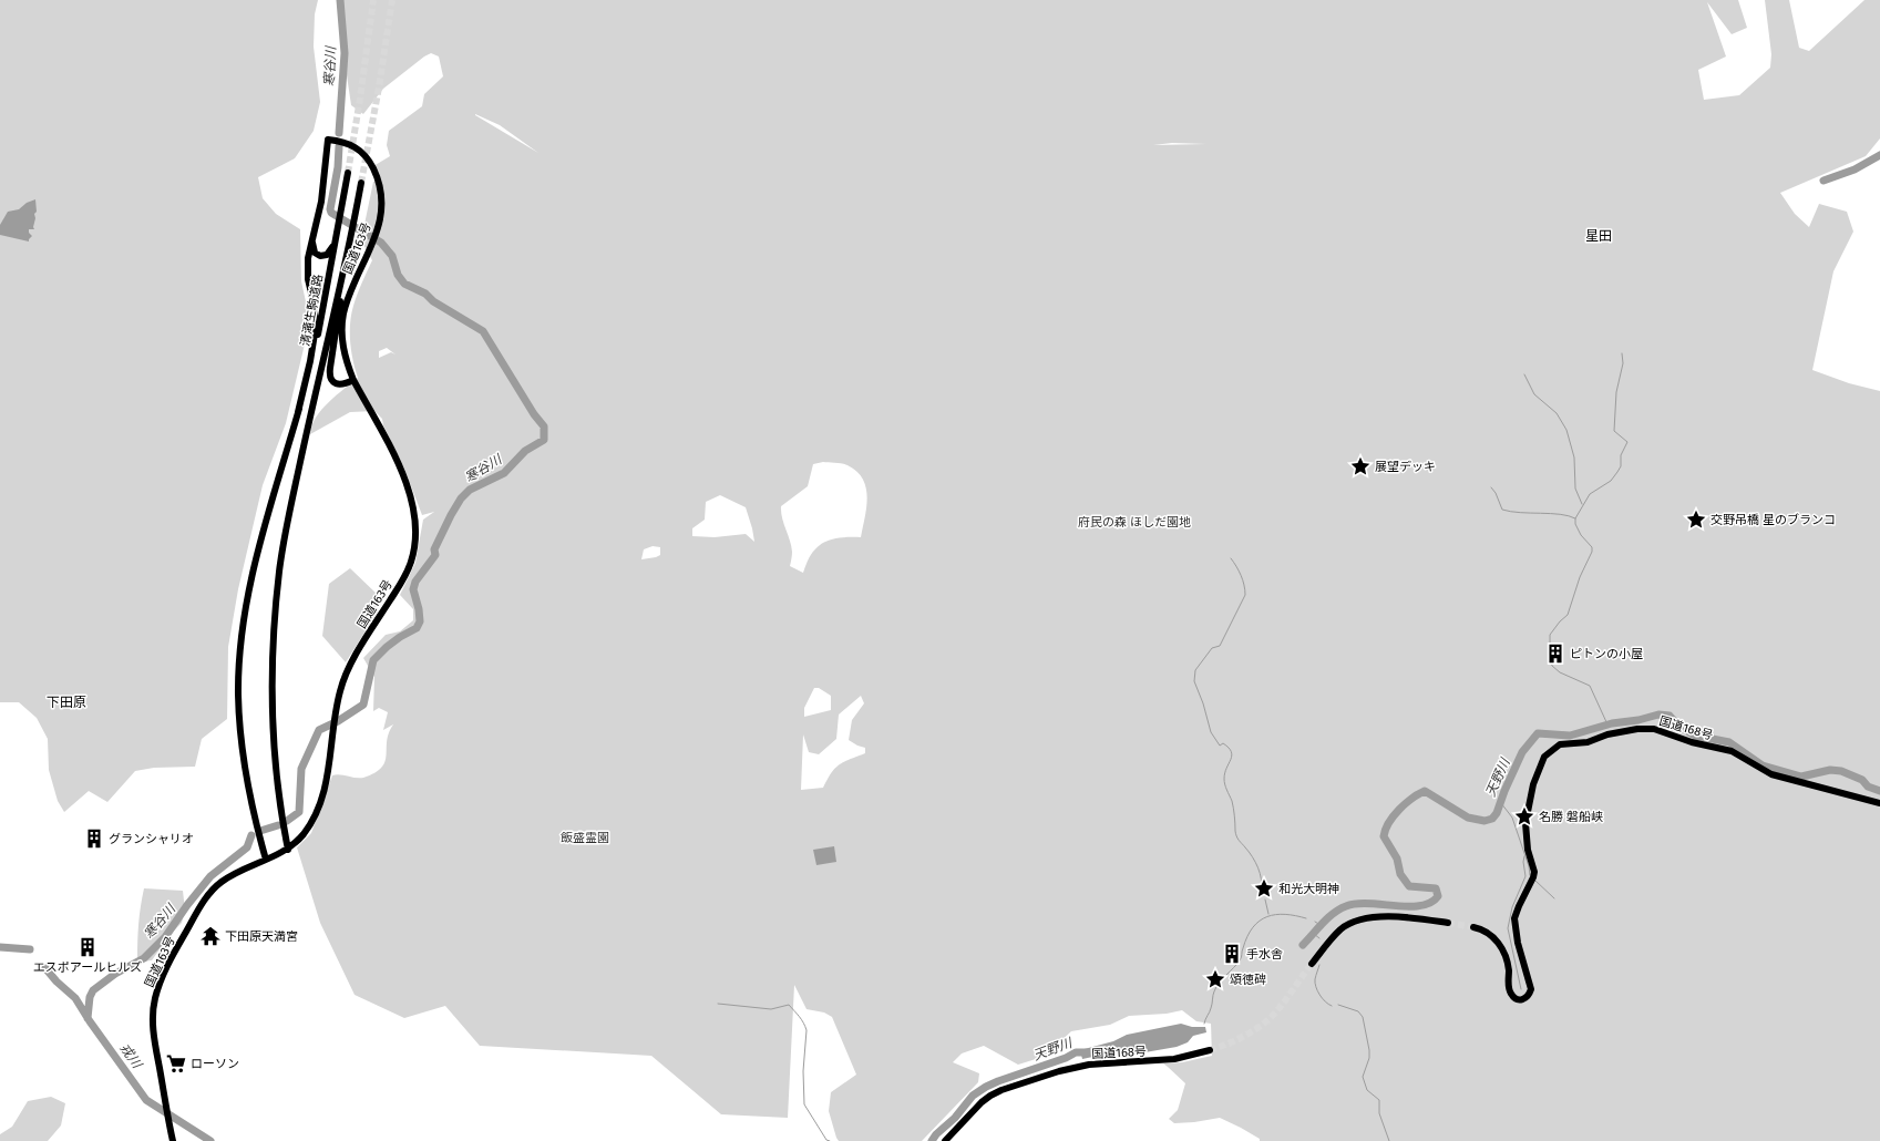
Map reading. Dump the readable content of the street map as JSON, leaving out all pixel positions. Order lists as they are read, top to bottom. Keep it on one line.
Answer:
{"streets":{"highway":["国道163号","清滝生駒道路","国道168号"]},"crossings":[["国道163号","清滝生駒道路"]],"districts":["星田","下田原"],"water":["寒谷川","天野川","戎川"],"parks":["府民の森 ほしだ園地","飯盛霊園"],"places":{"place":["展望デッキ","交野吊橋 星のブランコ","名勝 磐船峡","和光大明神","頌徳碑"],"building":["ピトンの小屋","グランシャリオ","エスポアールヒルズ","手水舎"],"temple":["下田原天満宮"],"supermarket":["ローソン"]}}
